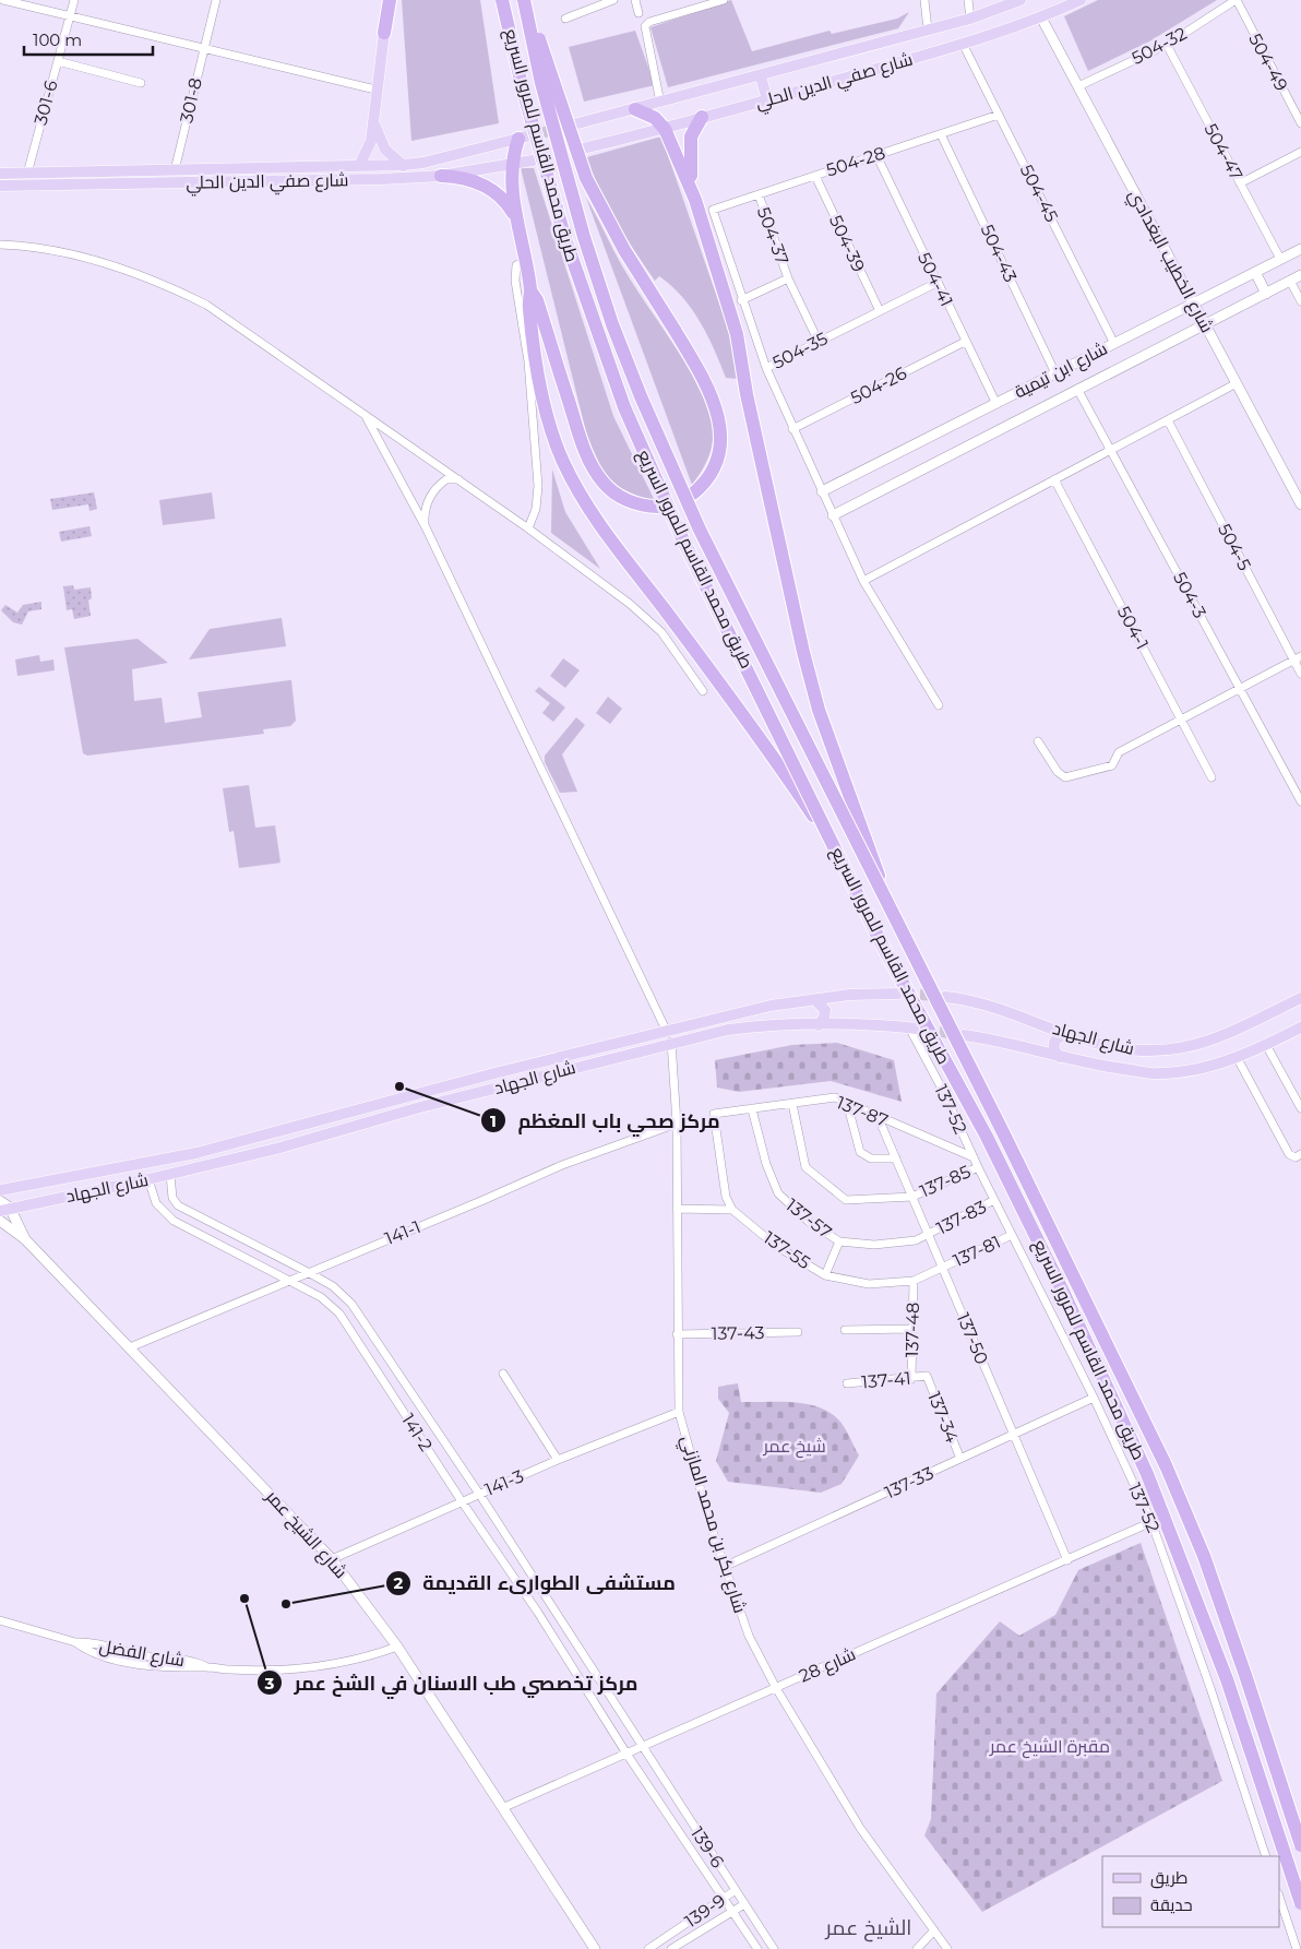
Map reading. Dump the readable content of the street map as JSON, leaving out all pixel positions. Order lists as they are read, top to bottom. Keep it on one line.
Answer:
{"streets":{"highway":["طريق محمد القاسم للمرور السريع"],"main road":["شارع صفي الدين الحلي","شارع الجهاد"],"street":["504-32","504-49","301-8","301-6","504-47","504-28","504-45","504-37","504-39","504-43","شارع الخطيب البغدادي","504-41","504-35","شارع ابن تيمية","504-26","504-5","504-3","504-1","137-52","137-87","137-85","137-83","137-57","141-1","137-55","137-81","137-48","137-43","137-50","137-41","137-34","141-2","141-3","137-33","شارع بكر بن محمد المازني","شارع الشيخ عمر","شارع الفضل","شارع 28","139-6","139-9"]},"crossings":[["504-32","504-49"],["504-32","504-47"],["504-32","شارع الخطيب البغدادي"],["شارع صفي الدين الحلي","301-8"],["شارع صفي الدين الحلي","301-6"],["شارع صفي الدين الحلي","504-45"],["شارع صفي الدين الحلي","شارع الخطيب البغدادي"],["504-47","شارع ابن تيمية"],["504-28","504-45"],["504-28","504-37"],["504-28","504-39"],["504-28","504-43"],["504-28","504-41"],["504-45","شارع ابن تيمية"],["504-37","504-35"],["504-39","504-35"],["504-43","شارع ابن تيمية"],["شارع الخطيب البغدادي","شارع ابن تيمية"],["504-41","504-35"],["504-41","شارع ابن تيمية"],["504-41","504-26"],["504-35","شارع ابن تيمية"],["504-35","504-26"],["شارع ابن تيمية","504-3"],["شارع الجهاد","137-52"],["شارع الجهاد","141-2"],["شارع الجهاد","شارع بكر بن محمد المازني"],["شارع الجهاد","شارع الشيخ عمر"],["137-52","137-87"],["137-52","137-85"],["137-52","137-83"],["137-52","137-81"],["137-52","137-33"],["137-52","شارع 28"],["137-87","137-57"],["137-87","137-55"],["137-87","137-50"],["137-85","137-50"],["137-83","137-57"],["137-83","137-50"],["137-57","137-50"],["141-1","141-2"],["141-1","شارع بكر بن محمد المازني"],["141-1","شارع الشيخ عمر"],["137-55","137-81"],["137-55","137-48"],["137-55","137-50"],["137-81","137-50"],["137-48","137-41"],["137-43","شارع بكر بن محمد المازني"],["137-50","137-33"],["137-50","شارع 28"],["137-41","137-34"],["137-34","137-33"],["141-2","141-3"],["141-2","شارع 28"],["141-2","139-6"],["141-3","شارع بكر بن محمد المازني"],["141-3","شارع الشيخ عمر"],["137-33","شارع بكر بن محمد المازني"],["شارع بكر بن محمد المازني","شارع 28"],["شارع الشيخ عمر","شارع الفضل"],["شارع الشيخ عمر","شارع 28"],["شارع 28","139-6"],["139-6","139-9"]],"districts":["الشيخ عمر"],"parks":["شيخ عمر","مقبرة الشيخ عمر"],"places":["مركز صحي باب المغظم","مركز تخصصي طب الاسنان في الشخ عمر","مستشفى الطوارىء القديمة"],"legend":["طريق","حديقة"],"scale_bar":"100 m"}
